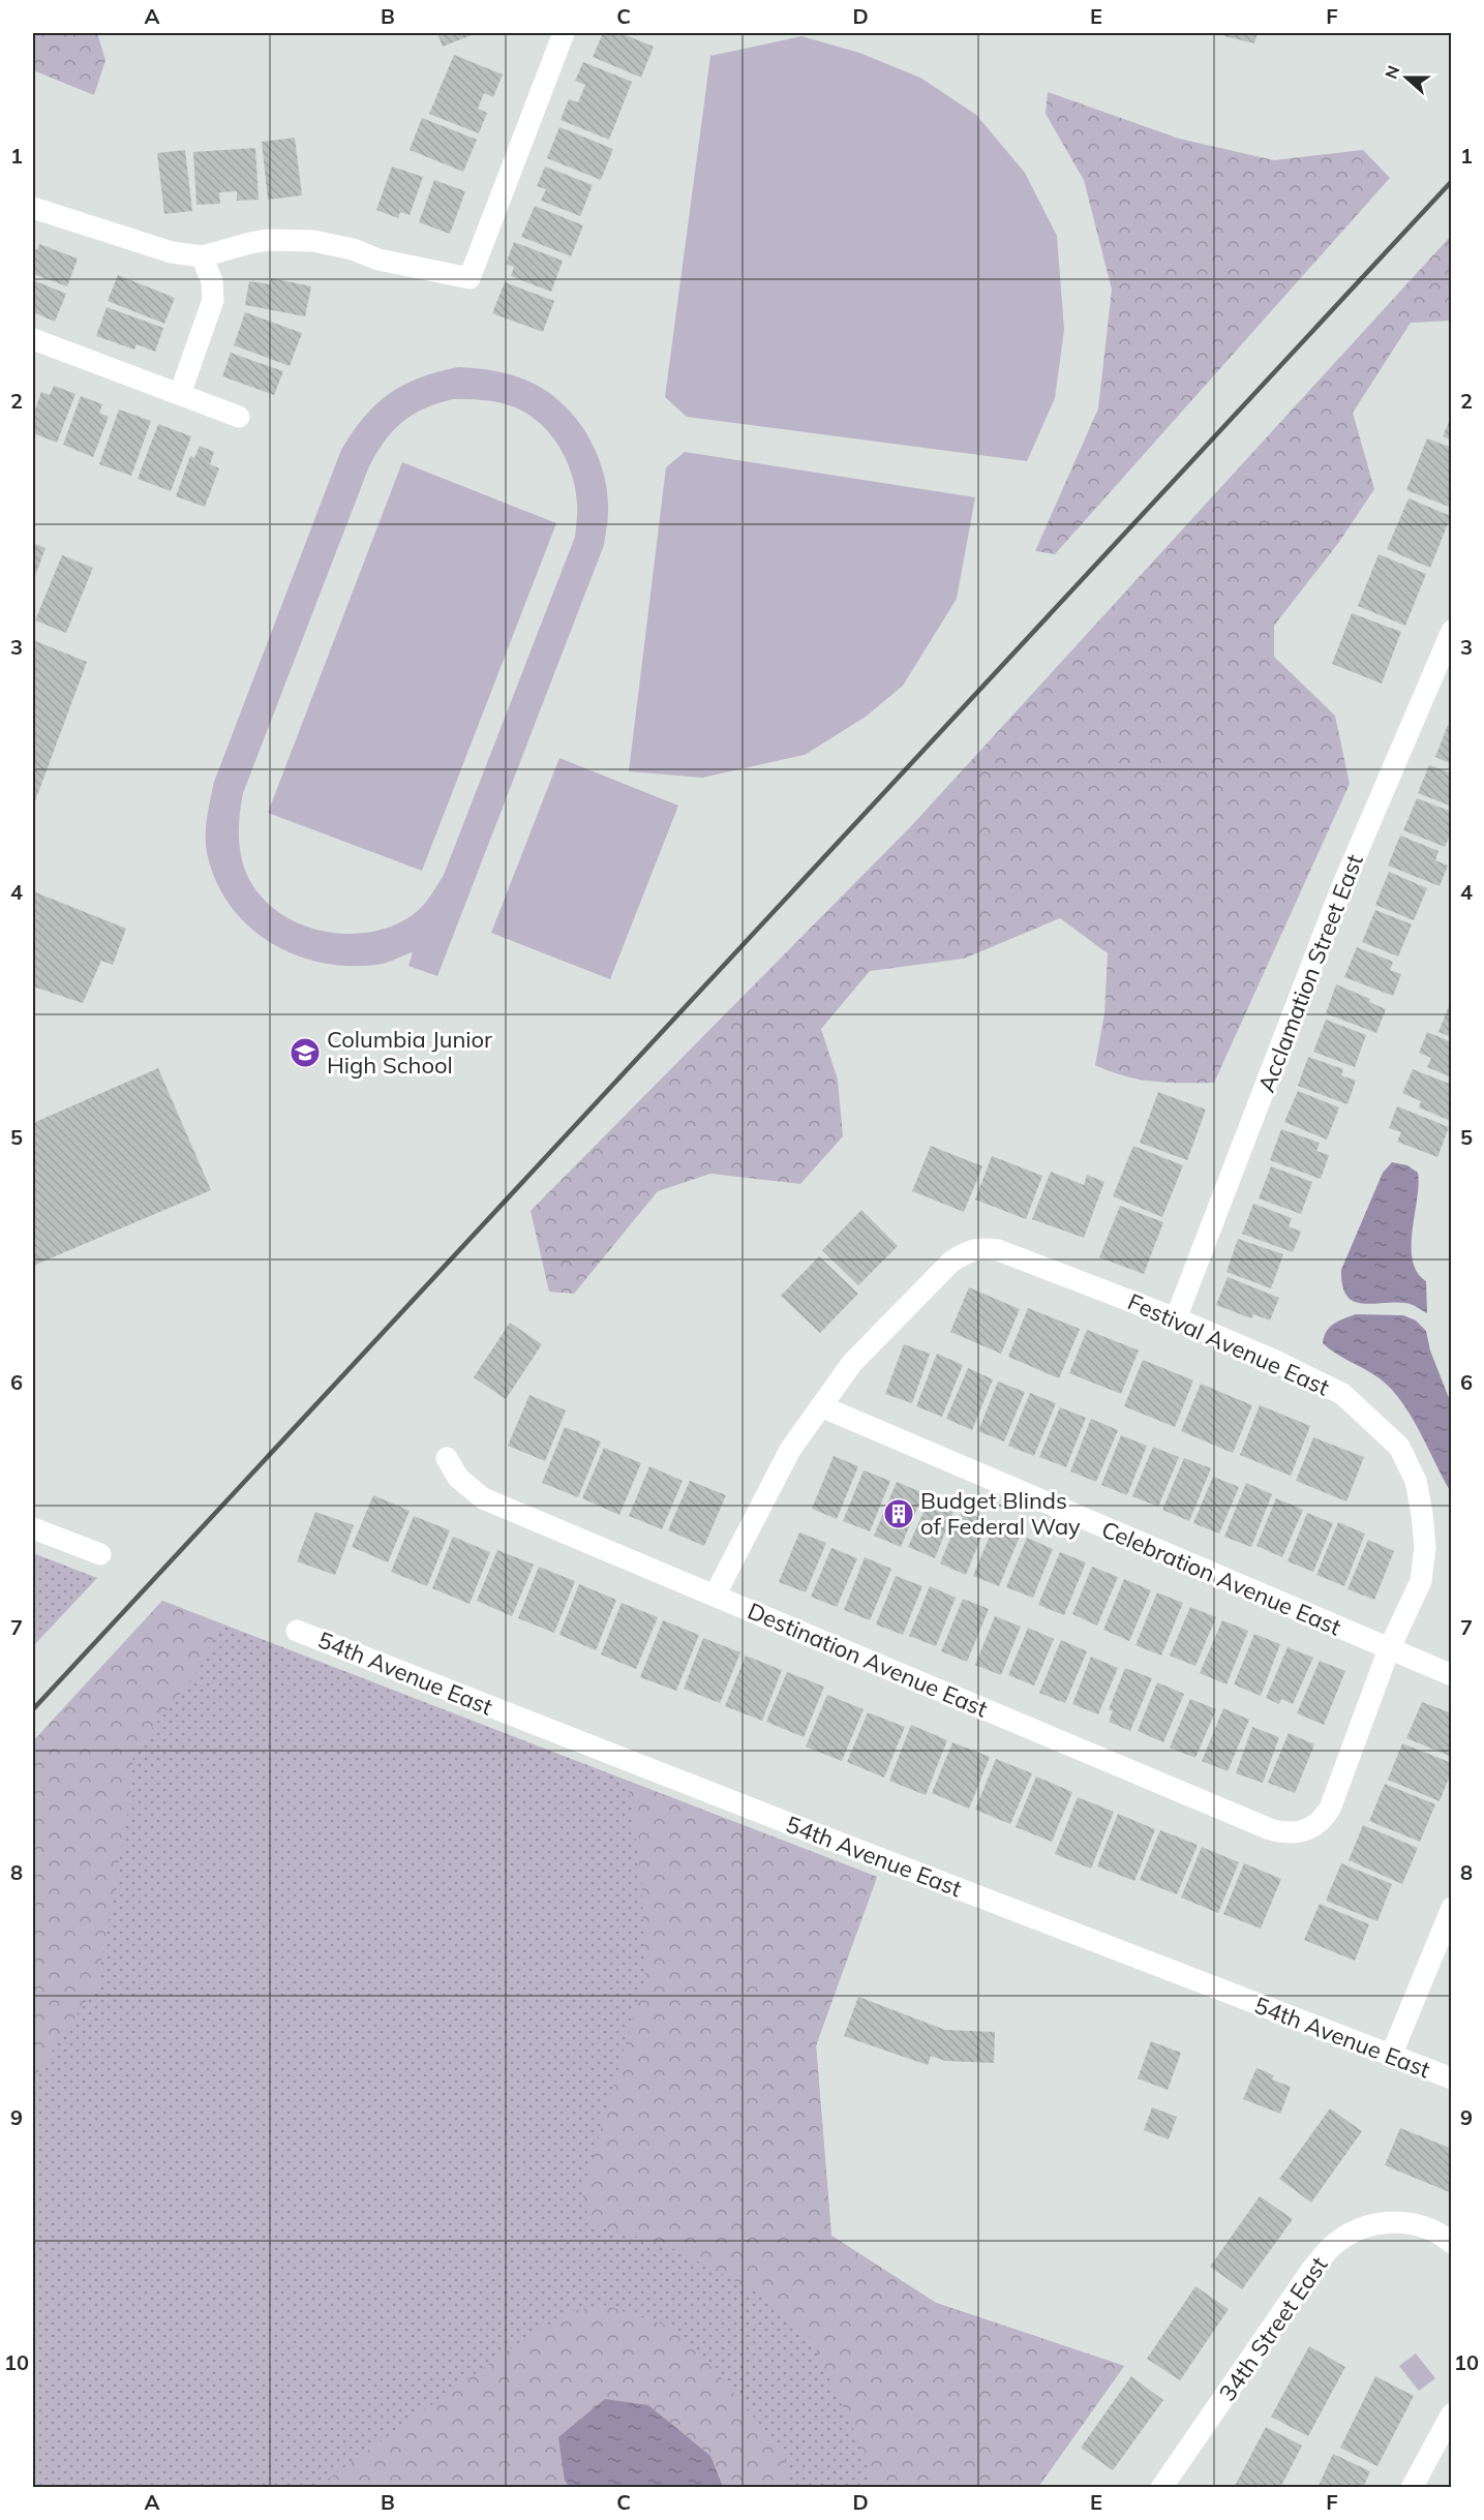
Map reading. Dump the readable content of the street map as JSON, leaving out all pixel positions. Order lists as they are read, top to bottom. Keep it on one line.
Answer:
{"streets":{"street":["Acclamation Street East","Festival Avenue East","Celebration Avenue East","Destination Avenue East","54th Avenue East","34th Street East"]},"crossings":[["Acclamation Street East","Festival Avenue East"],["Festival Avenue East","Celebration Avenue East"],["Festival Avenue East","Destination Avenue East"]],"places":{"school or university":["Columbia Junior High School"],"building":["Budget Blinds of Federal Way"]},"north":"left","grid":{"columns":["A","B","C","D","E","F"],"rows":["1","2","3","4","5","6","7","8","9","10"]}}
